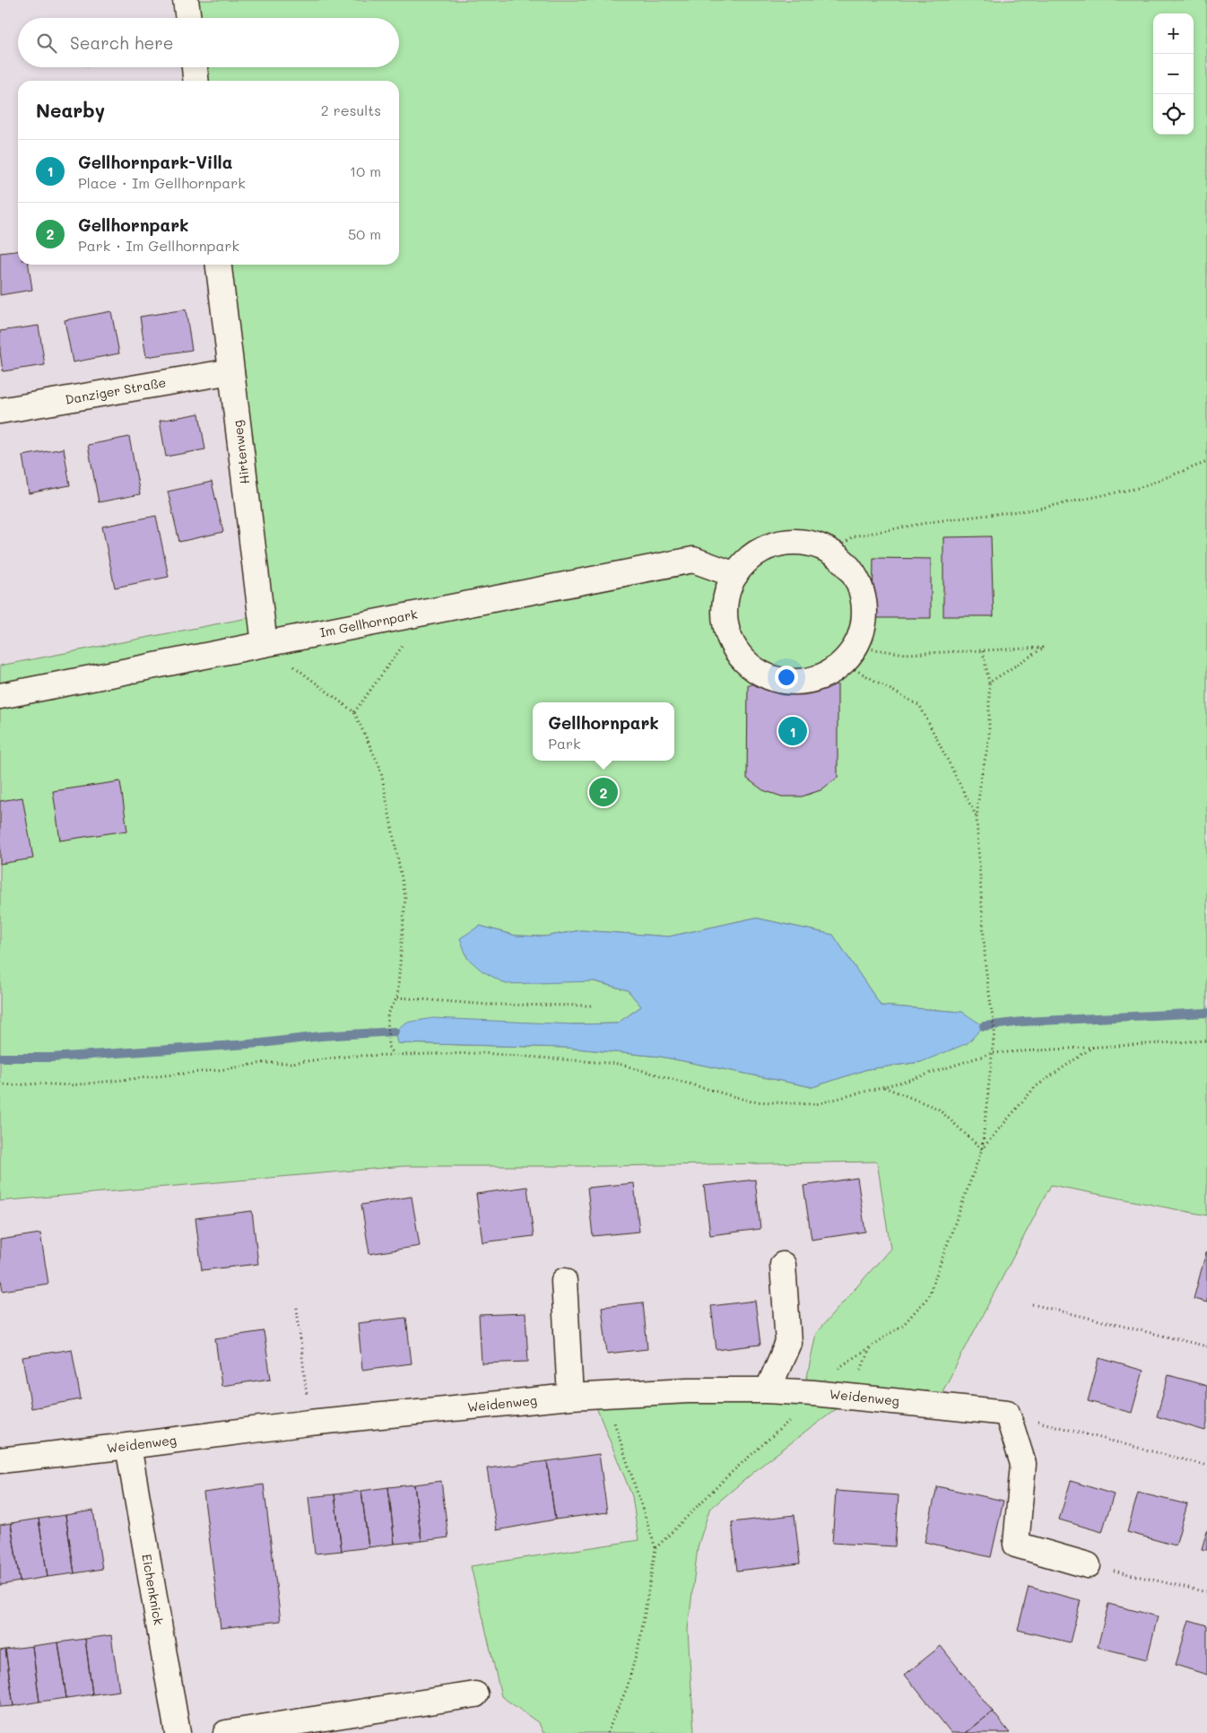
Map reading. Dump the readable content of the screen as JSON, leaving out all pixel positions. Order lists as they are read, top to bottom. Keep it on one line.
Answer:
{"streets":{"street":["Danziger Straße","Hirtenweg","Im Gellhornpark","Weidenweg","Eichenknick"]},"crossings":[["Danziger Straße","Hirtenweg"],["Hirtenweg","Im Gellhornpark"],["Weidenweg","Eichenknick"]],"page":{"map_buttons":["+","−"],"search":"Search here","heading":["Nearby","2 results"],"list":[{"mark":"1","name":"Gellhornpark-Villa","note":"Place · Im Gellhornpark","value":"10 m"},{"mark":"2","name":"Gellhornpark","note":"Park · Im Gellhornpark","value":"50 m"}],"popup":["Gellhornpark","Park"],"pins":["1","2"]}}
